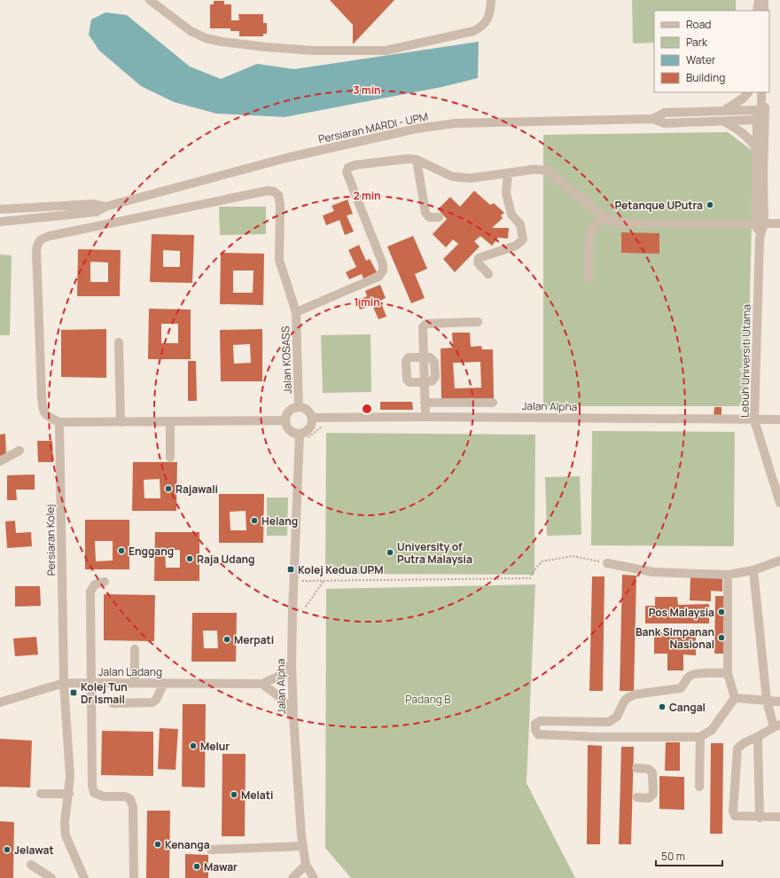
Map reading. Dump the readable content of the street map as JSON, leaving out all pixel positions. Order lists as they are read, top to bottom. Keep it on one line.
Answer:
{"streets":{"street":["Persiaran MARDI - UPM","Jalan KOSASS","Lebuh Universiti Utama","Jalan Alpha","Persiaran Kolej","Jalan Ladang"]},"crossings":[["Jalan KOSASS","Jalan Alpha"],["Jalan KOSASS","Persiaran Kolej"],["Lebuh Universiti Utama","Jalan Alpha"],["Jalan Alpha","Jalan Ladang"],["Persiaran Kolej","Jalan Ladang"]],"parks":["Padang B"],"places":{"other":["Petanque UPutra","Rajawali","Helang","Enggang","University of Putra Malaysia","Raja Udang","Pos Malaysia","Bank Simpanan Nasional","Merpati","Cangal","Melur","Melati","Kenanga","Jelawat","Mawar"],"transit":["Kolej Kedua UPM","Kolej Tun Dr Ismail"]},"legend":["Road","Park","Water","Building"],"scale_bar":"50 m","rings":["3 min","2 min","1 min"]}
